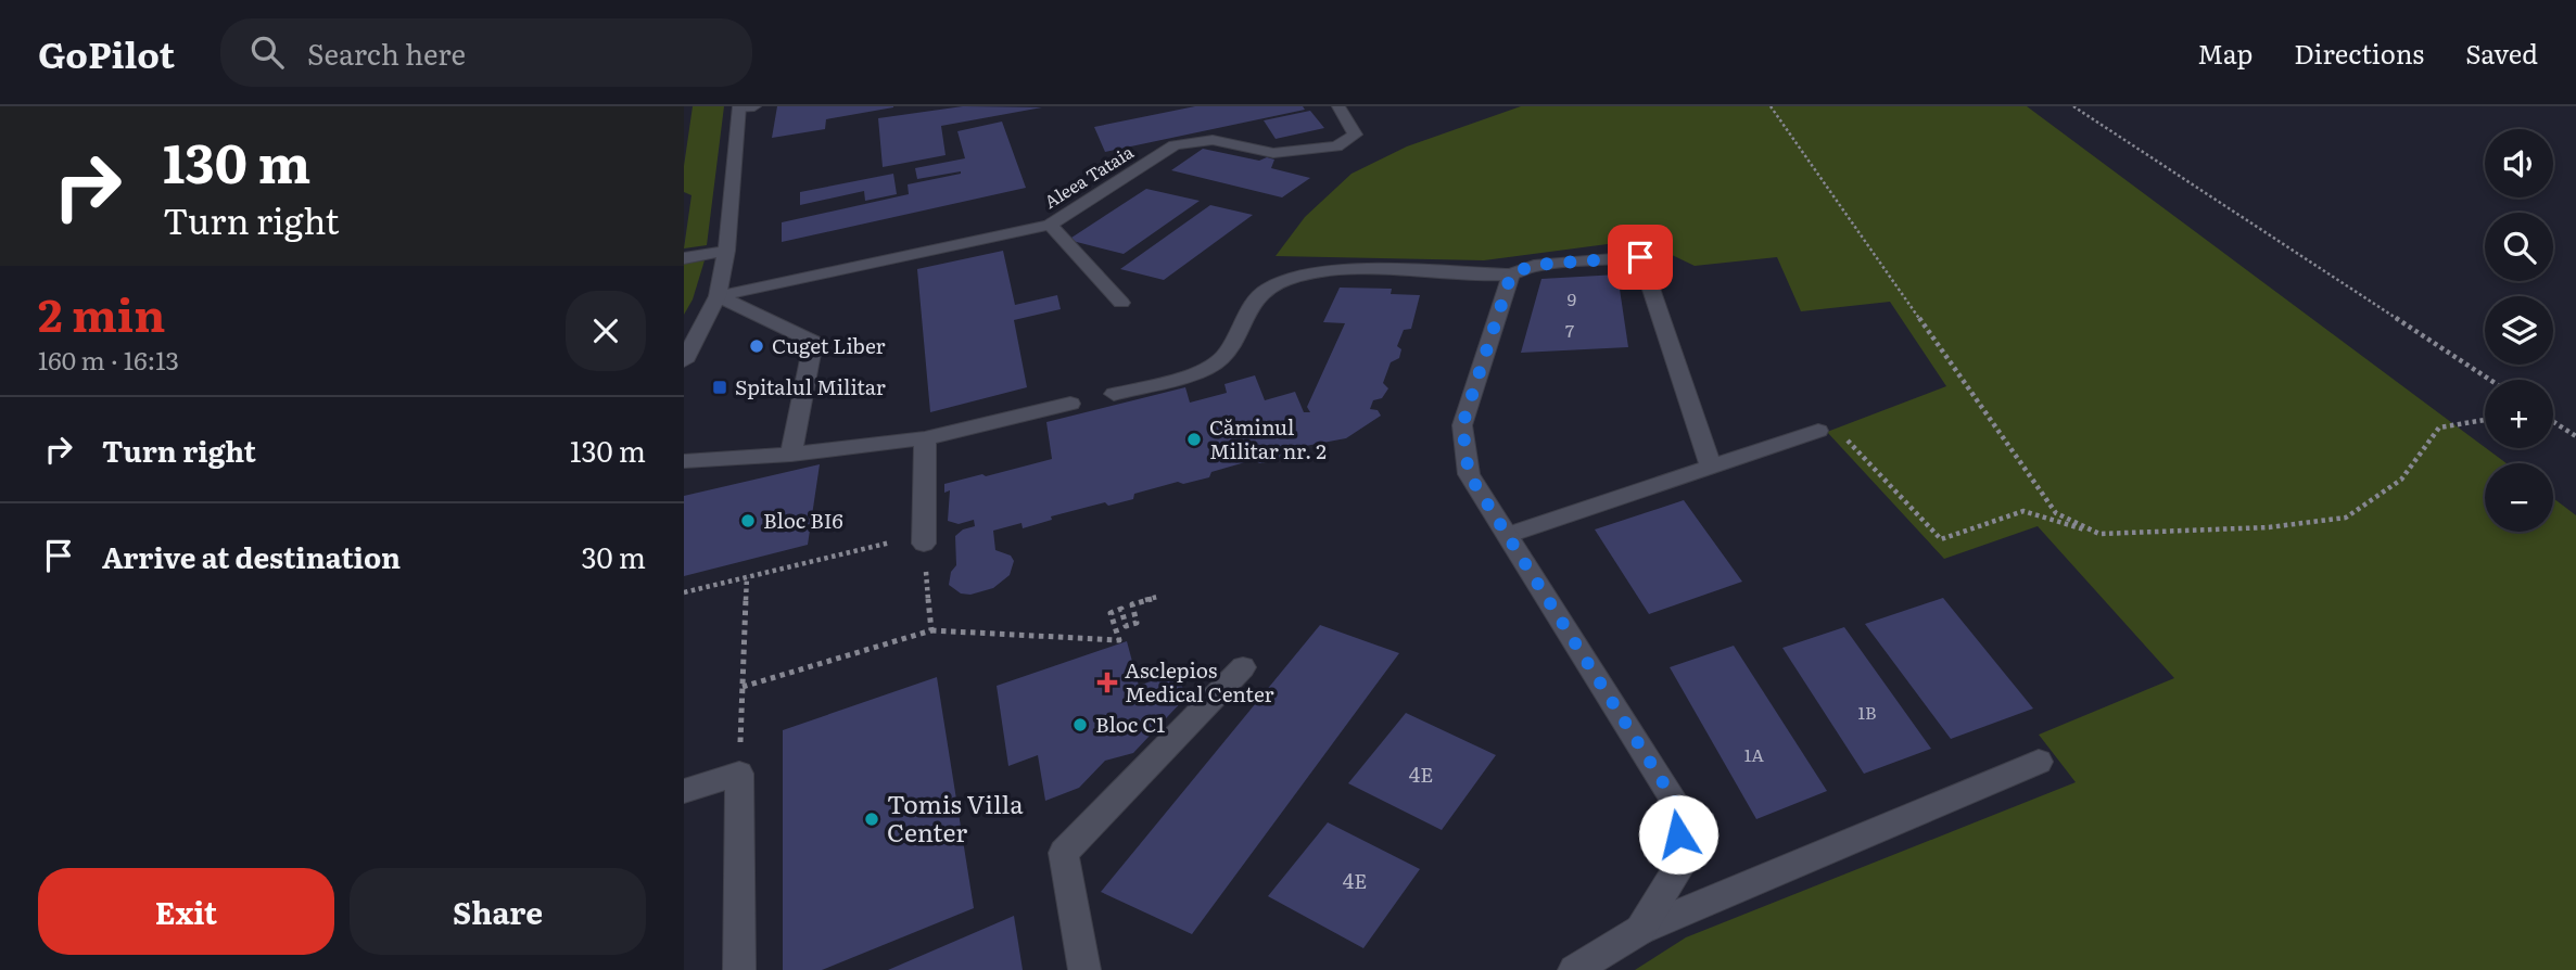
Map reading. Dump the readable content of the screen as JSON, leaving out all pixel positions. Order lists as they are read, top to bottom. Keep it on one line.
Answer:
{"streets":{"street":["Aleea Tataia"]},"places":{"other":["Cuget Liber","Căminul Militar nr. 2","Bloc BI6","Bloc C1","Tomis Villa Center"],"transit":["Spitalul Militar"],"health":["Asclepios Medical Center"]},"house_numbers":["9","7","1B","1A","4E","4E"],"page":{"header":"GoPilot","search":"Search here","nav":["Map","Directions","Saved"],"turn":["130 m","Turn right"],"map_buttons":["+","−"],"heading":["2 min","160 m · 16:13"],"list":[{"name":"Turn right","value":"130 m"},{"name":"Arrive at destination","value":"30 m"}],"buttons":["Exit","Share"]}}
